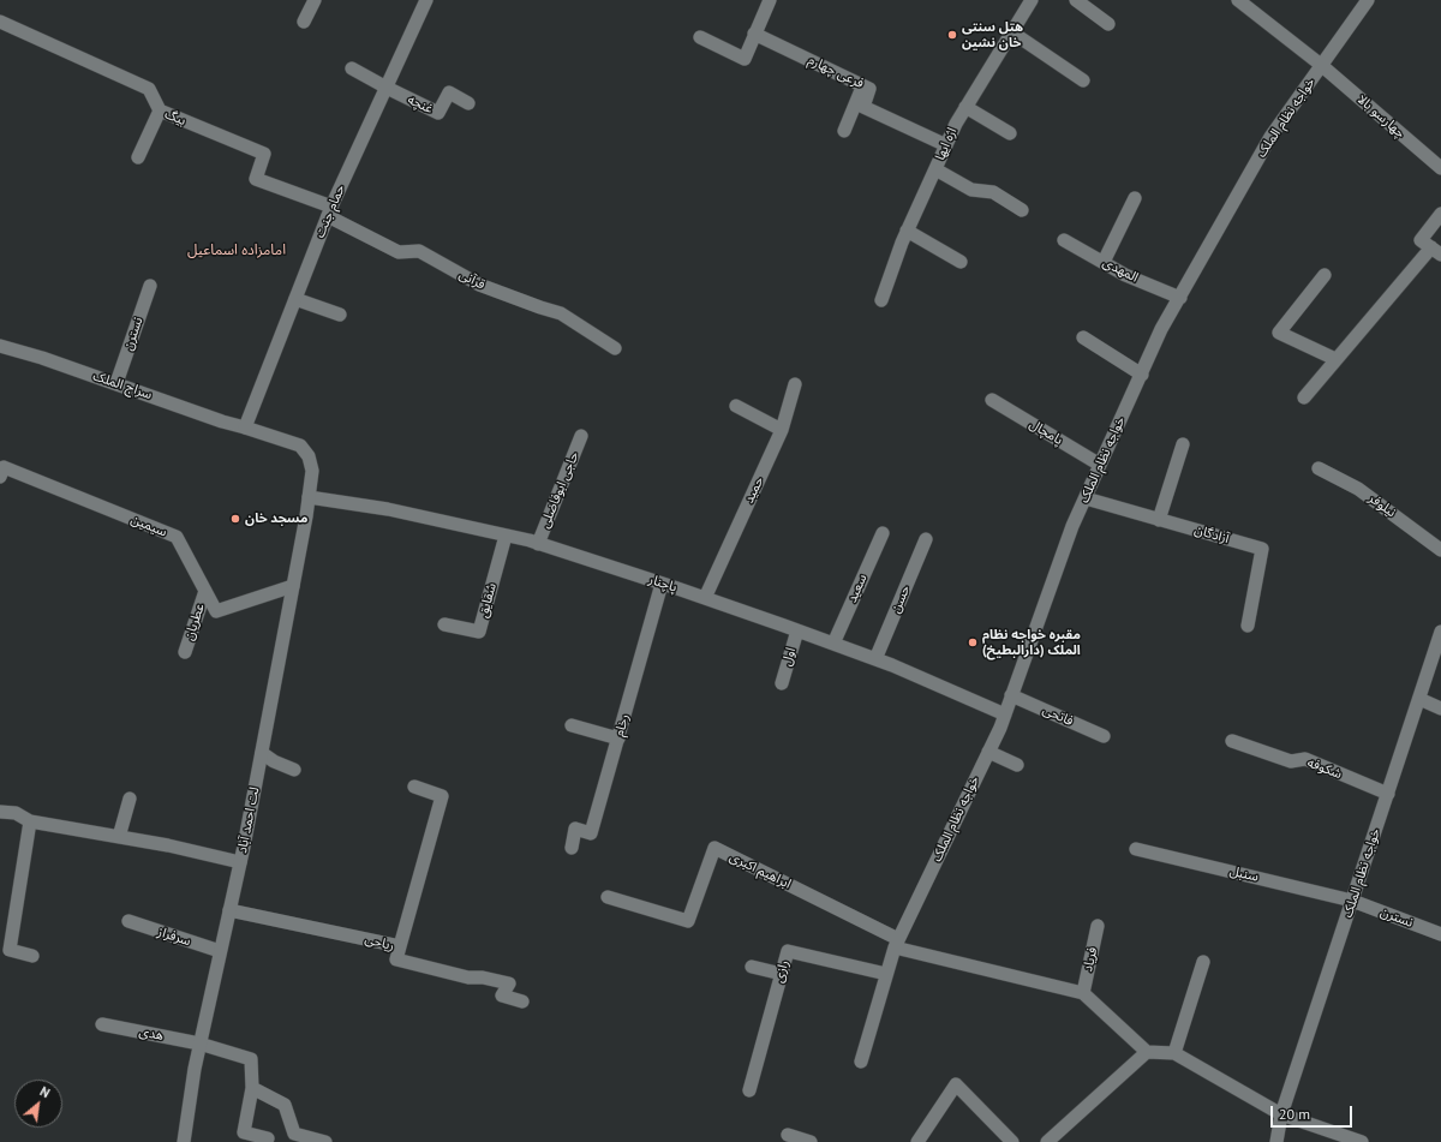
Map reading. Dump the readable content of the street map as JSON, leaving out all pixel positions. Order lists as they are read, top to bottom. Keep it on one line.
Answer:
{"streets":{"street":["فرعی چهارم","غنچه","چهارسو بالا","بیگ","خواجه نظام الملک","اژه ایها","حمام جنت","المهدی","قرآنی","نسترن","سراج الملک","پامچال","حاجی ابوفاضلی","حمید","نیلوفر","سیمین","آزادگان","پاچنار","سعید","حسن","شقایق","عطریان","اول","فاتحی","رخام","شکوفه","لت احمد آباد","ابراهیم اکبری","سنبل","سرفراز","ریاحی","فریاد","رازی","هدی"]},"crossings":[["فرعی چهارم","اژه ایها"],["غنچه","حمام جنت"],["چهارسو بالا","خواجه نظام الملک"],["بیگ","حمام جنت"],["بیگ","قرآنی"],["خواجه نظام الملک","المهدی"],["خواجه نظام الملک","نسترن"],["خواجه نظام الملک","پامچال"],["خواجه نظام الملک","آزادگان"],["خواجه نظام الملک","پاچنار"],["خواجه نظام الملک","فاتحی"],["خواجه نظام الملک","شکوفه"],["خواجه نظام الملک","ابراهیم اکبری"],["خواجه نظام الملک","سنبل"],["خواجه نظام الملک","رازی"],["حمام جنت","قرآنی"],["حمام جنت","سراج الملک"],["نسترن","سراج الملک"],["نسترن","سنبل"],["حاجی ابوفاضلی","پاچنار"],["حمید","پاچنار"],["سیمین","عطریان"],["سیمین","لت احمد آباد"],["پاچنار","سعید"],["پاچنار","حسن"],["پاچنار","شقایق"],["پاچنار","اول"],["پاچنار","رخام"],["پاچنار","لت احمد آباد"],["لت احمد آباد","سرفراز"],["لت احمد آباد","ریاحی"],["لت احمد آباد","هدی"]],"districts":["امامزاده اسماعیل"],"places":["هتل سنتی خان نشین","مسجد خان","مقبره خواجه نظام الملک (دارالبطیخ)"],"scale_bar":"20 m","north":"top right"}
